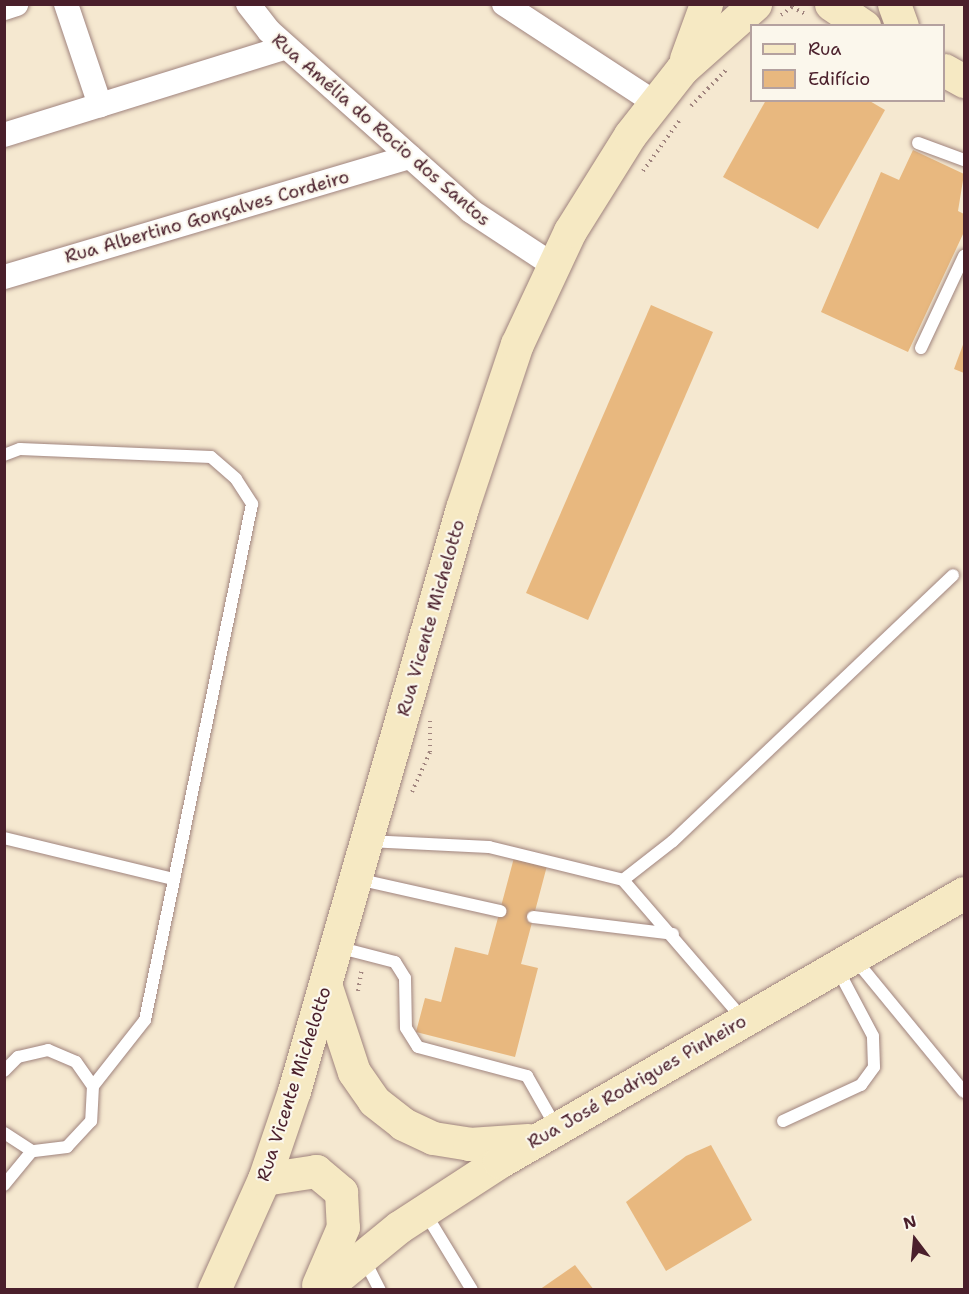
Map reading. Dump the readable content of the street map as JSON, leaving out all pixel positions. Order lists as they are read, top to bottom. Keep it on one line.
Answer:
{"streets":{"main road":["Rua Vicente Michelotto","Rua José Rodrigues Pinheiro"],"street":["Rua Amélia do Rocio dos Santos","Rua Albertino Gonçalves Cordeiro"]},"crossings":[["Rua Amélia do Rocio dos Santos","Rua Albertino Gonçalves Cordeiro"],["Rua Amélia do Rocio dos Santos","Rua Vicente Michelotto"]],"legend":["Rua","Edifício"],"north":"top"}
